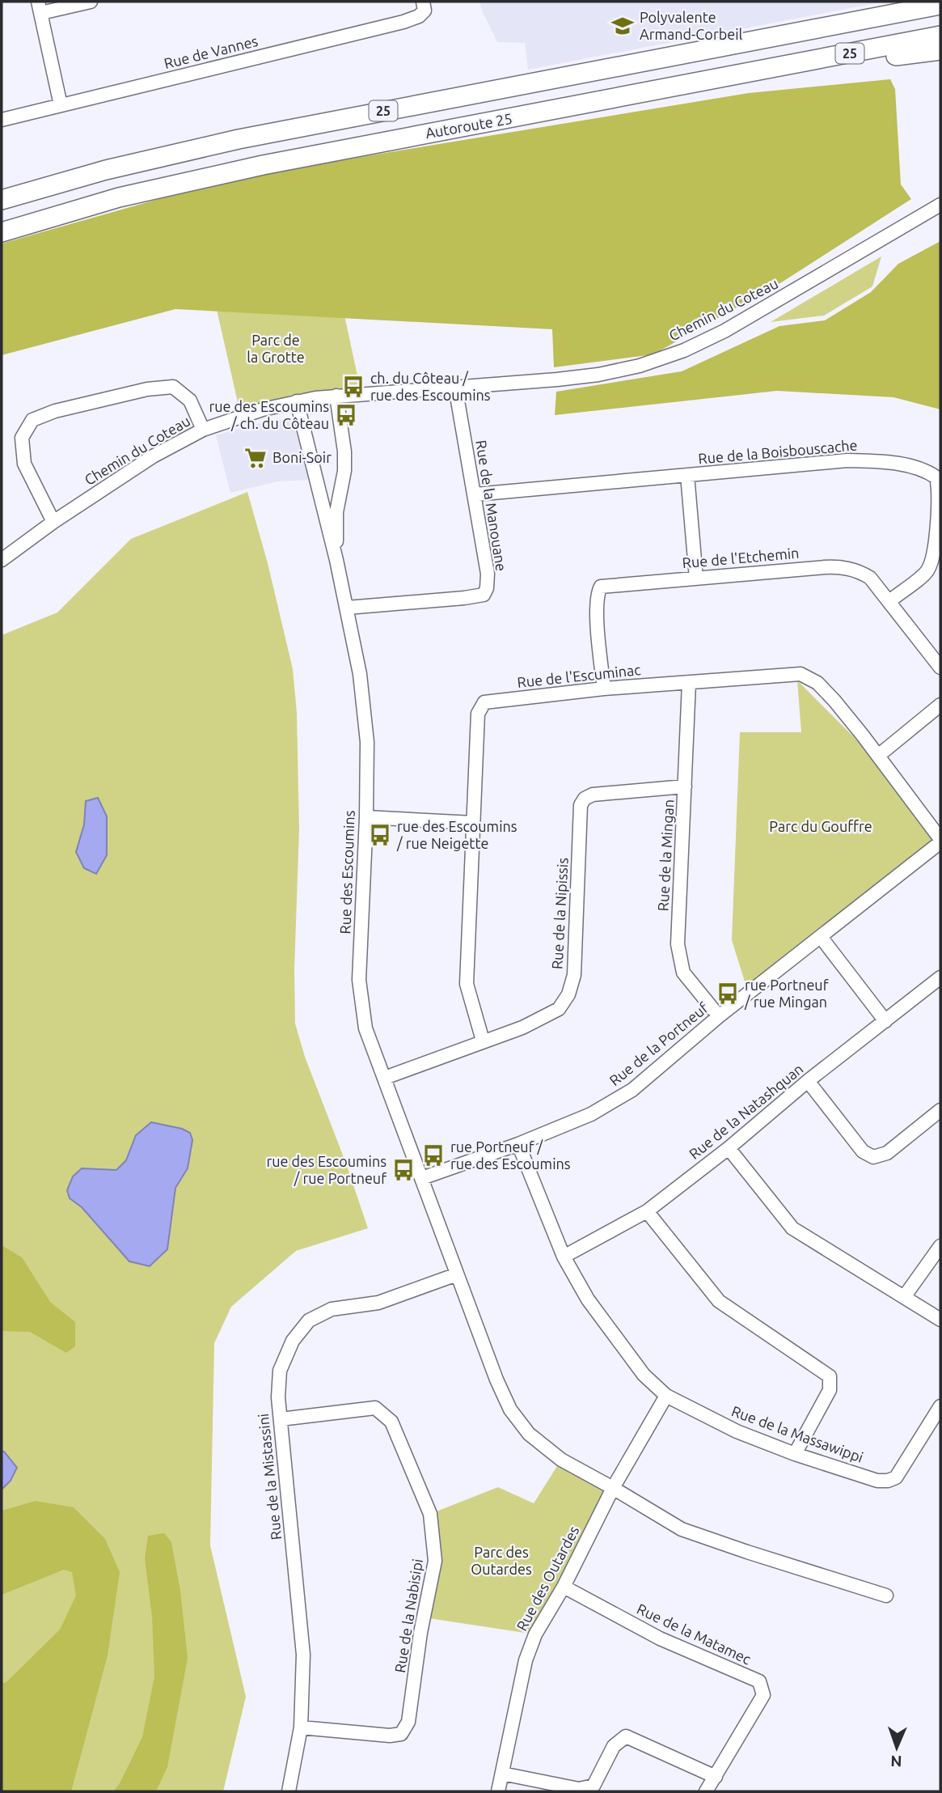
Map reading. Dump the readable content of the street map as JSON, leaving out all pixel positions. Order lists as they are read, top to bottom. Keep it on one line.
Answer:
{"streets":{"highway":["25","Autoroute 25"],"street":["Rue de Vannes","Chemin du Coteau","Rue de la Boisbouscache","Rue de la Manouane","Rue de l'Etchemin","Rue de l'Escuminac","Rue de la Mingan","Rue des Escoumins","Rue de la Nipissis","Rue de la Portneuf","Rue de la Natashquan","Rue de la Massawippi","Rue de la Mistassini","Rue des Outardes","Rue de la Nabisipi","Rue de la Matamec"]},"crossings":[["Chemin du Coteau","Rue de la Manouane"],["Chemin du Coteau","Rue des Escoumins"],["Rue de la Boisbouscache","Rue de la Manouane"],["Rue de la Boisbouscache","Rue de l'Etchemin"],["Rue de la Manouane","Rue des Escoumins"],["Rue de l'Etchemin","Rue de l'Escuminac"],["Rue de l'Escuminac","Rue de la Mingan"],["Rue de l'Escuminac","Rue de la Nipissis"],["Rue de l'Escuminac","Rue de la Portneuf"],["Rue de la Mingan","Rue de la Nipissis"],["Rue de la Mingan","Rue de la Portneuf"],["Rue des Escoumins","Rue de la Nipissis"],["Rue des Escoumins","Rue de la Portneuf"],["Rue des Escoumins","Rue de la Mistassini"],["Rue des Escoumins","Rue des Outardes"],["Rue de la Portneuf","Rue de la Massawippi"],["Rue de la Natashquan","Rue de la Massawippi"],["Rue de la Massawippi","Rue des Outardes"],["Rue de la Mistassini","Rue de la Nabisipi"],["Rue des Outardes","Rue de la Matamec"]],"parks":["Parc de la Grotte","Parc du Gouffre","Parc des Outardes"],"places":{"school or university":["Polyvalente Armand-Corbeil"],"bus stop":["ch. du Côteau / rue des Escoumins","rue des Escoumins / ch. du Côteau","rue des Escoumins / rue Neigette","rue Portneuf / rue Mingan","rue Portneuf / rue des Escoumins","rue des Escoumins / rue Portneuf"],"supermarket":["Boni-Soir"]},"north":"bottom"}
